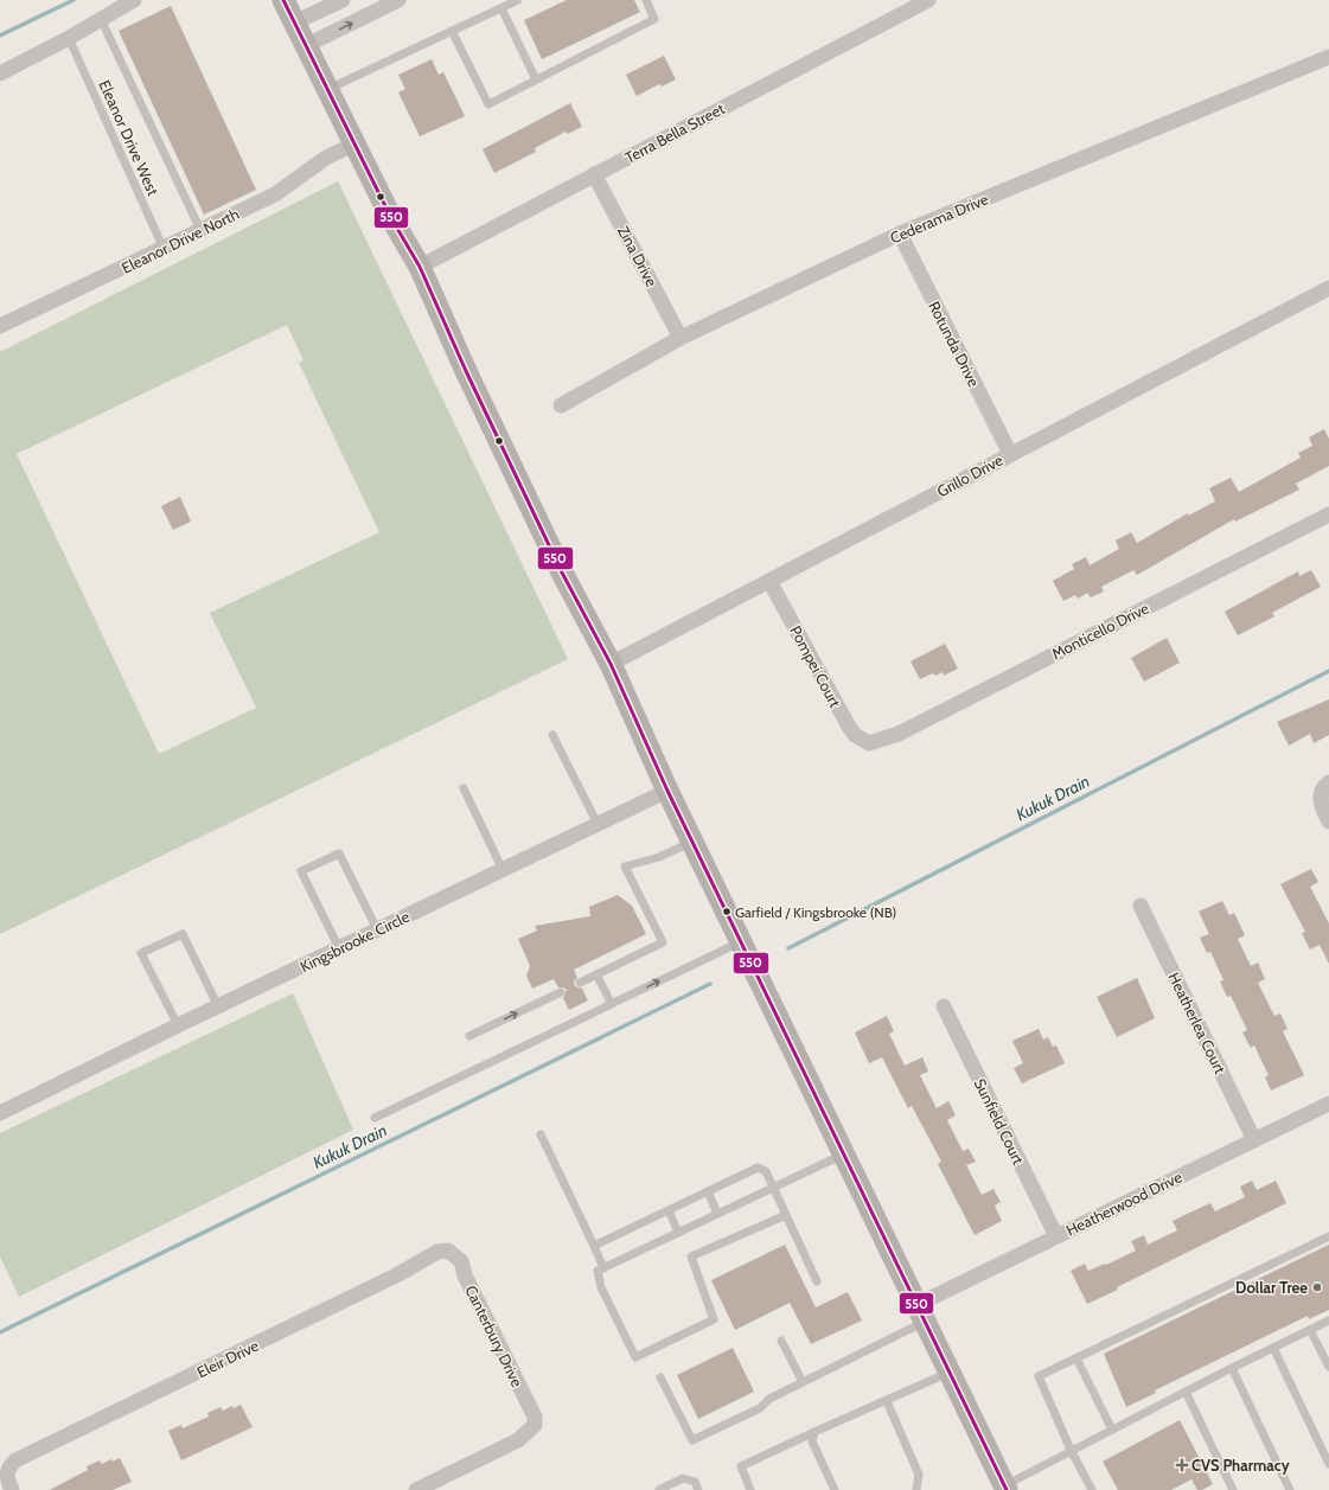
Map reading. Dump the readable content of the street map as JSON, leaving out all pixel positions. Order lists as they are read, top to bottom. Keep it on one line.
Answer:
{"streets":{"street":["Terra Bella Street","Cederama Drive","Eleanor Drive North","Zina Drive","Rotunda Drive","Grillo Drive","Monticello Drive","Pompei Court","Kingsbrooke Circle","Heatherlea Court","Sunfield Court","Heatherwood Drive","Canterbury Drive","Eleir Drive"],"lane":["Eleanor Drive West"]},"crossings":[["Terra Bella Street","Zina Drive"],["Eleanor Drive West","Eleanor Drive North"],["Cederama Drive","Zina Drive"],["Cederama Drive","Rotunda Drive"],["Rotunda Drive","Grillo Drive"],["Grillo Drive","Pompei Court"],["Monticello Drive","Pompei Court"],["Heatherlea Court","Heatherwood Drive"],["Sunfield Court","Heatherwood Drive"],["Canterbury Drive","Eleir Drive"]],"water":["Kukuk Drain"],"places":{"other":["Garfield / Kingsbrooke (NB)","Dollar Tree"],"health":["CVS Pharmacy"]},"lines":["transit line 550"]}
